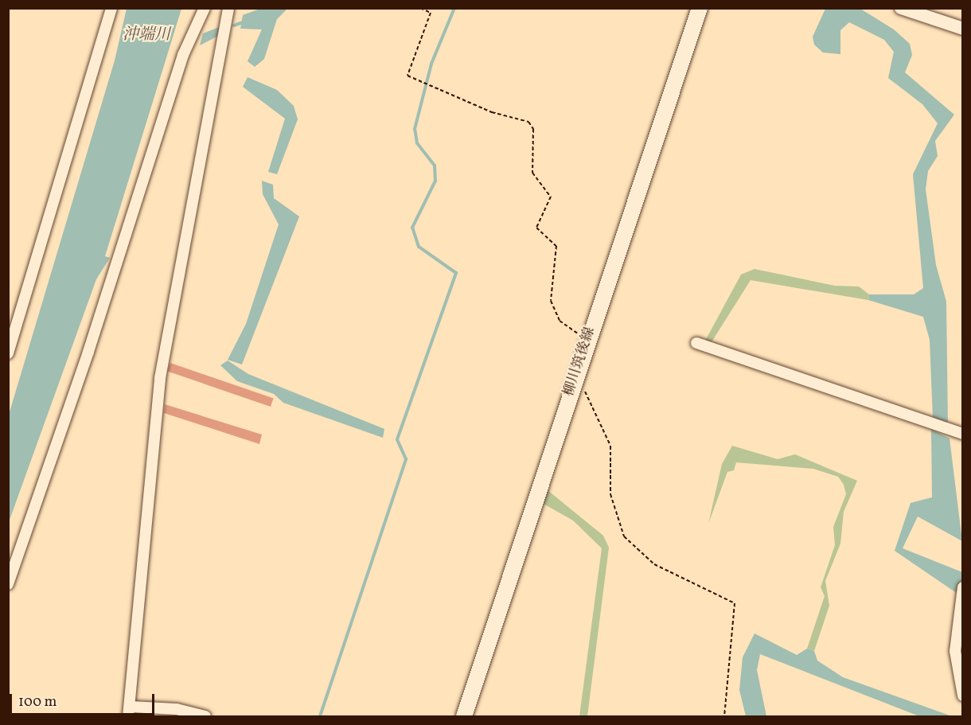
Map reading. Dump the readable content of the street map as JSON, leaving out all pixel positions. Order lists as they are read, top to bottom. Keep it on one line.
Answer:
{"streets":{"main road":["柳川筑後線"]},"water":["沖端川"],"scale_bar":"100 m"}
